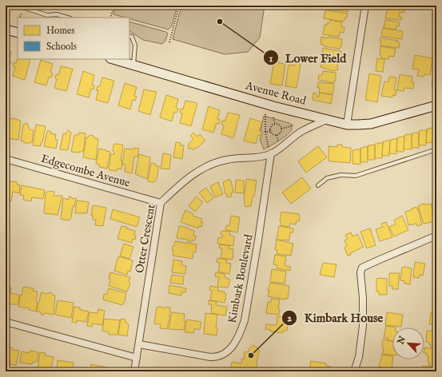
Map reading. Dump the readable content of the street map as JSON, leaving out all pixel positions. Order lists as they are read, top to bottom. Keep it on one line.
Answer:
{"streets":{"main road":["Avenue Road"],"street":["Edgecombe Avenue","Otter Crescent","Kimbark Boulevard"]},"crossings":[["Avenue Road","Otter Crescent"],["Edgecombe Avenue","Otter Crescent"],["Otter Crescent","Kimbark Boulevard"]],"places":["Lower Field","Kimbark House"],"legend":["Homes","Schools"],"north":"top left"}
